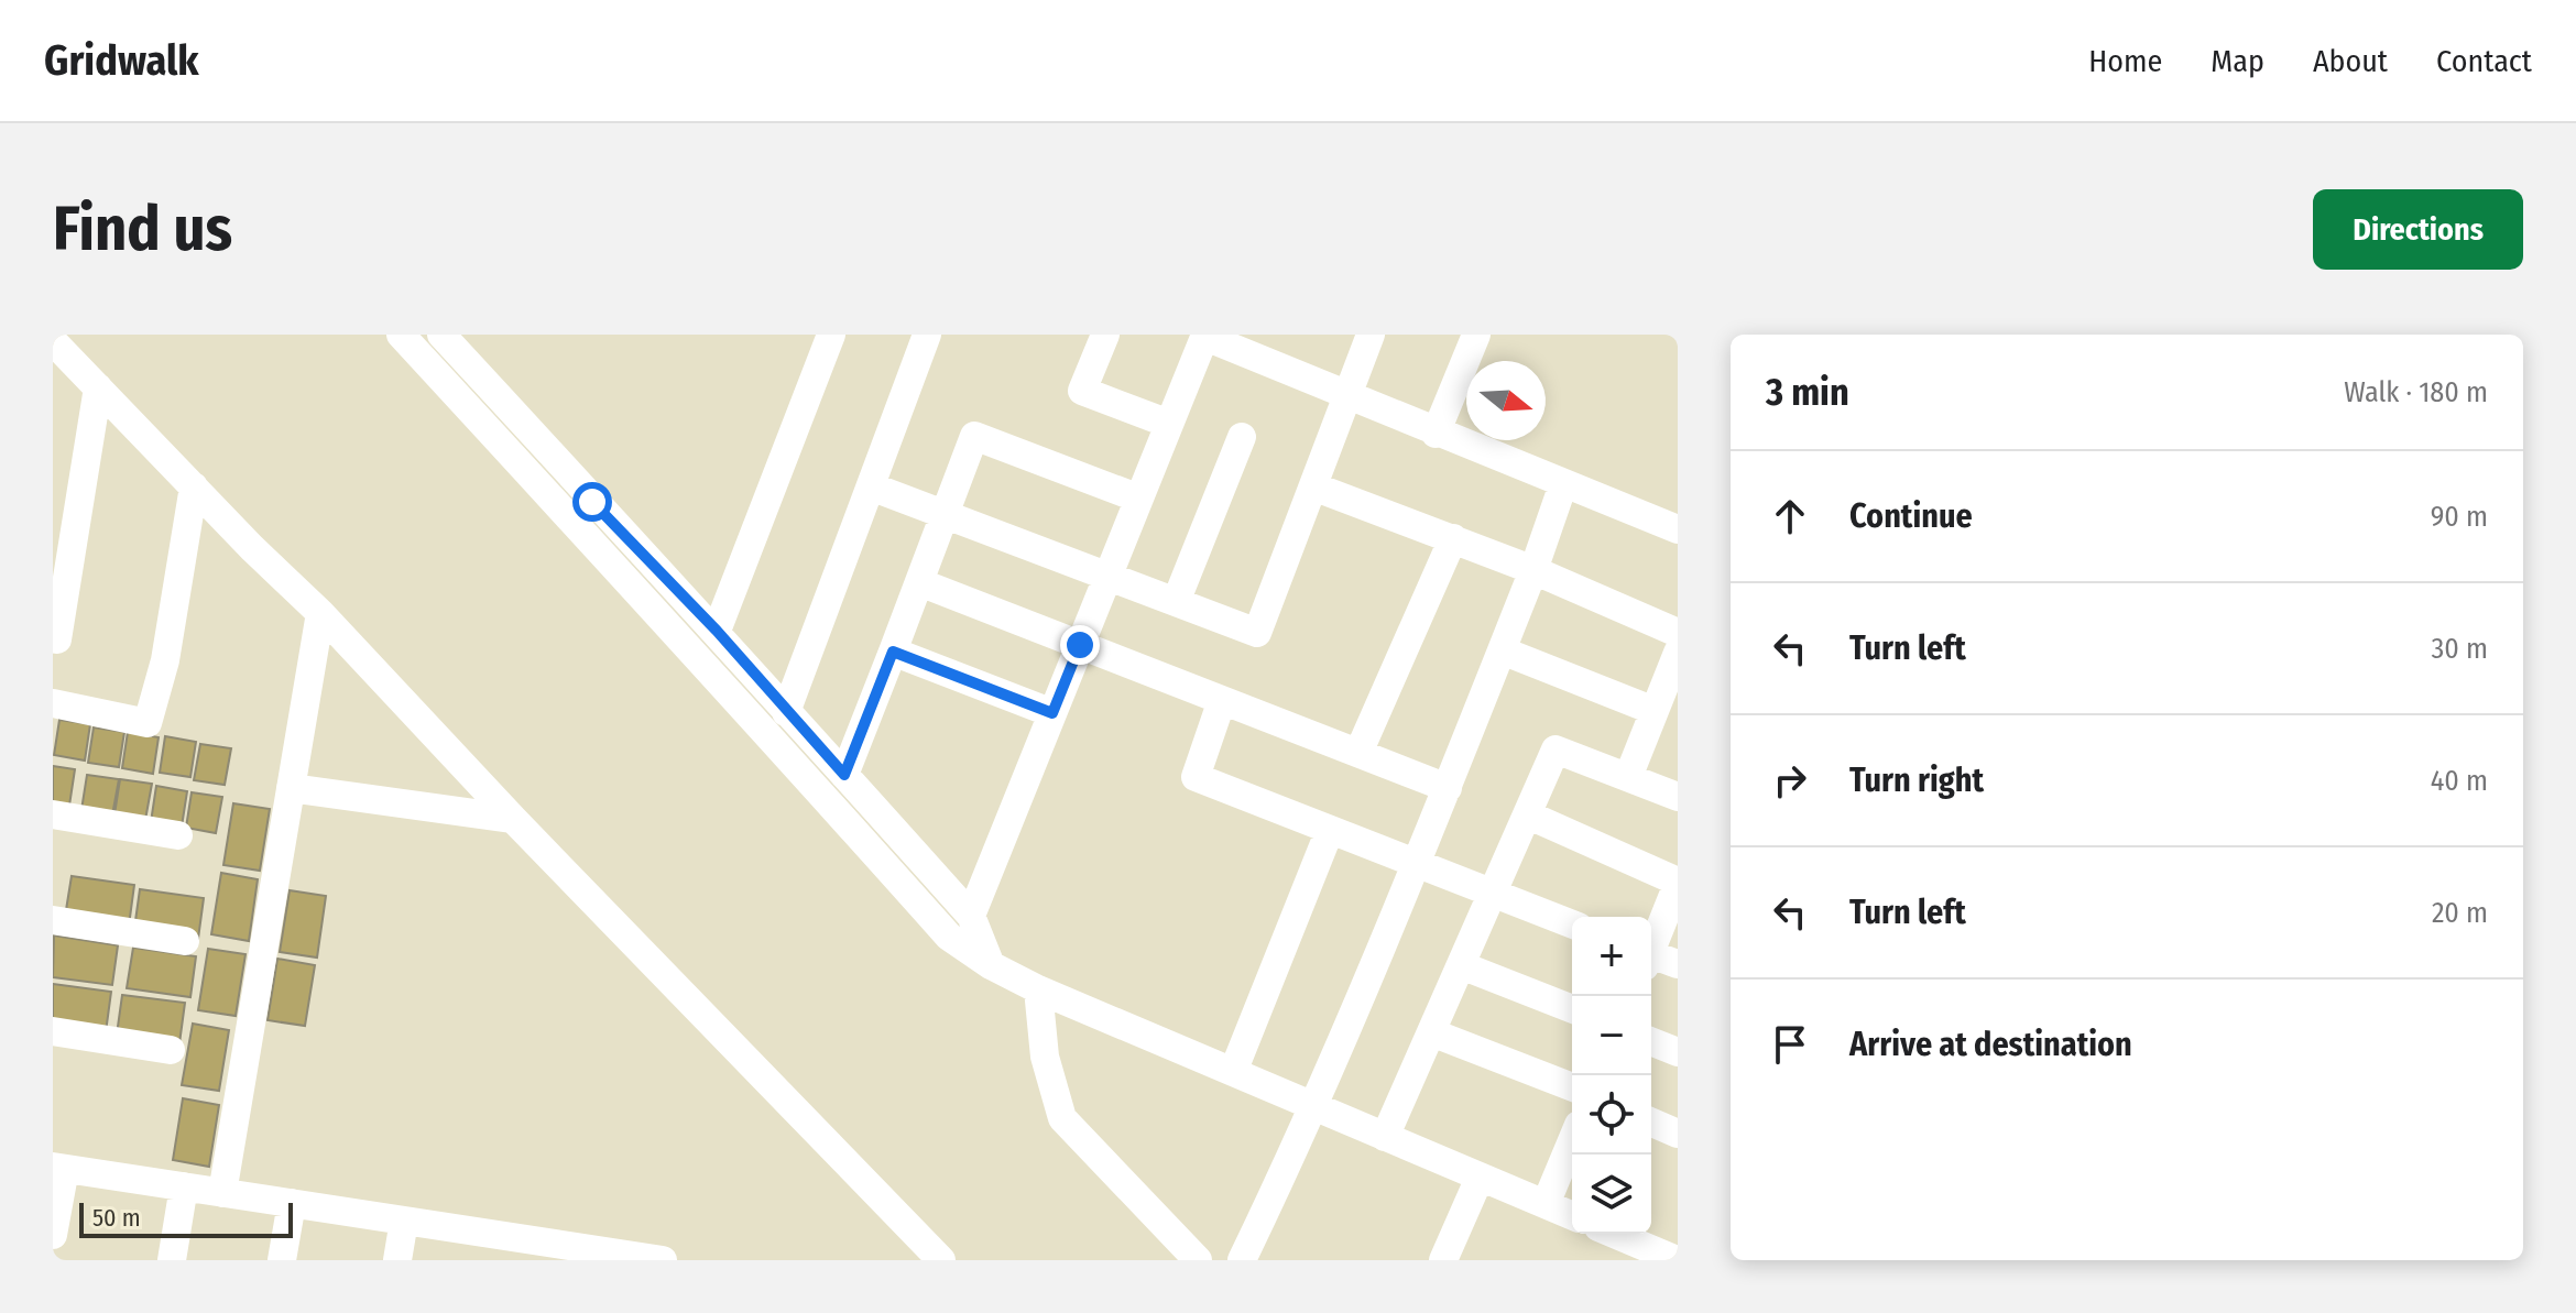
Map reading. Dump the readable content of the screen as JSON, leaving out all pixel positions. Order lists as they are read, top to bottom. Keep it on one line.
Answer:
{"scale_bar":"50 m","north":"right","page":{"header":"Gridwalk","nav":["Home","Map","About","Contact"],"buttons":"Directions","title":"Find us","heading":["3 min","Walk · 180 m"],"list":[["Continue","90 m"],["Turn left","30 m"],["Turn right","40 m"],["Turn left","20 m"],"Arrive at destination"],"map_buttons":["+","−"],"scale":"50 m"}}
